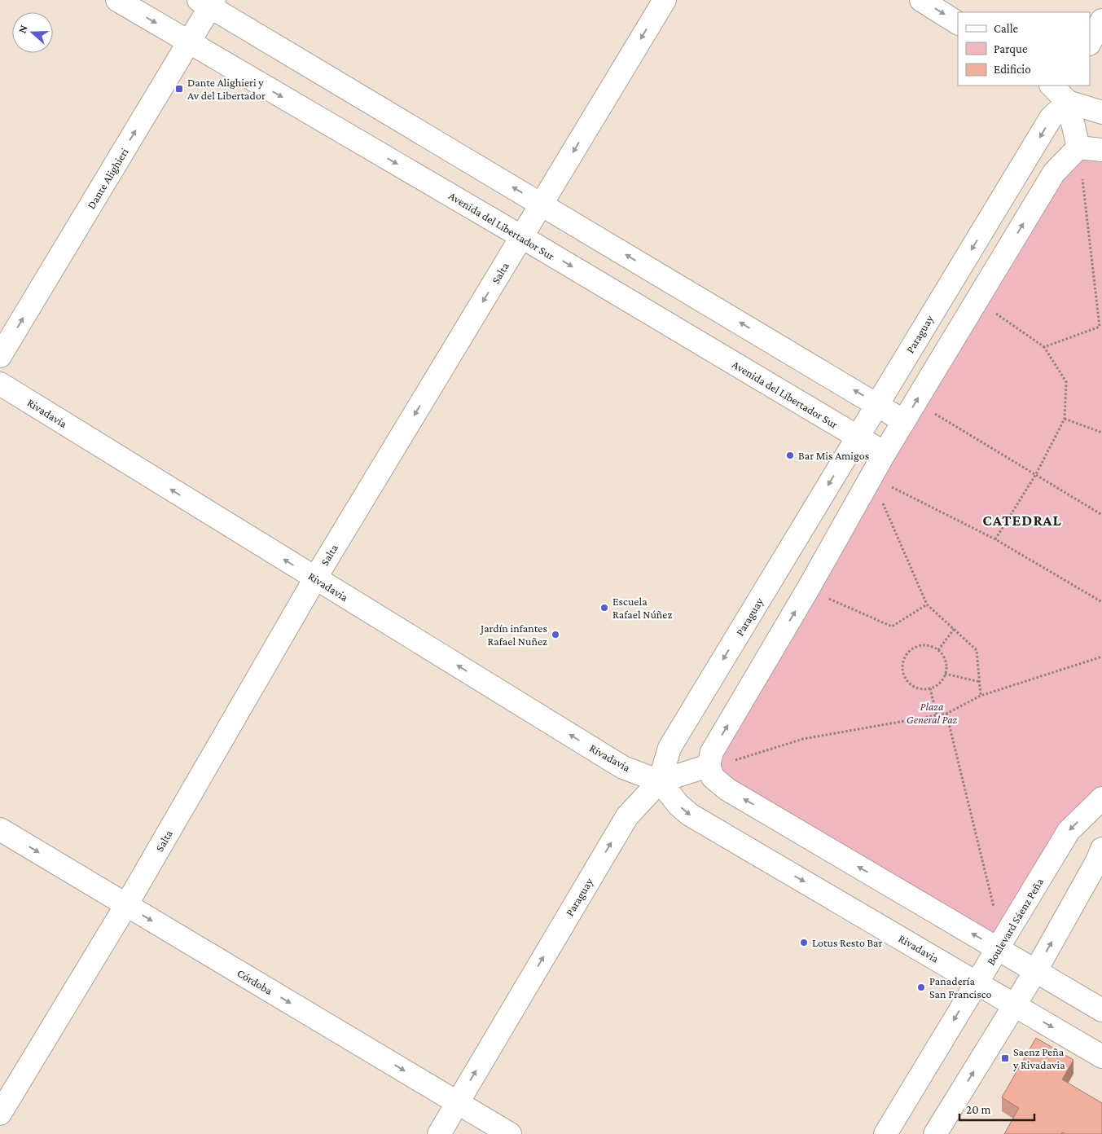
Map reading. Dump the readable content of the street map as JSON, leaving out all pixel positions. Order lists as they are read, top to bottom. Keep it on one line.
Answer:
{"streets":{"main road":["Dante Alighieri","Avenida del Libertador Sur","Salta","Paraguay","Rivadavia","Boulevard Sáenz Peña","Córdoba"]},"crossings":[["Dante Alighieri","Avenida del Libertador Sur"],["Avenida del Libertador Sur","Salta"],["Avenida del Libertador Sur","Paraguay"],["Salta","Rivadavia"],["Salta","Córdoba"],["Paraguay","Rivadavia"],["Paraguay","Córdoba"],["Rivadavia","Boulevard Sáenz Peña"]],"one_way":["Dante Alighieri","Salta","Córdoba"],"districts":["CATEDRAL"],"parks":["Plaza General Paz"],"places":{"transit":["Dante Alighieri y Av del Libertador","Saenz Peña y Rivadavia"],"other":["Bar Mis Amigos","Escuela Rafael Núñez","Jardín infantes Rafael Nuñez","Lotus Resto Bar","Panadería San Francisco"]},"legend":["Calle","Parque","Edificio"],"scale_bar":"20 m","north":"left"}
